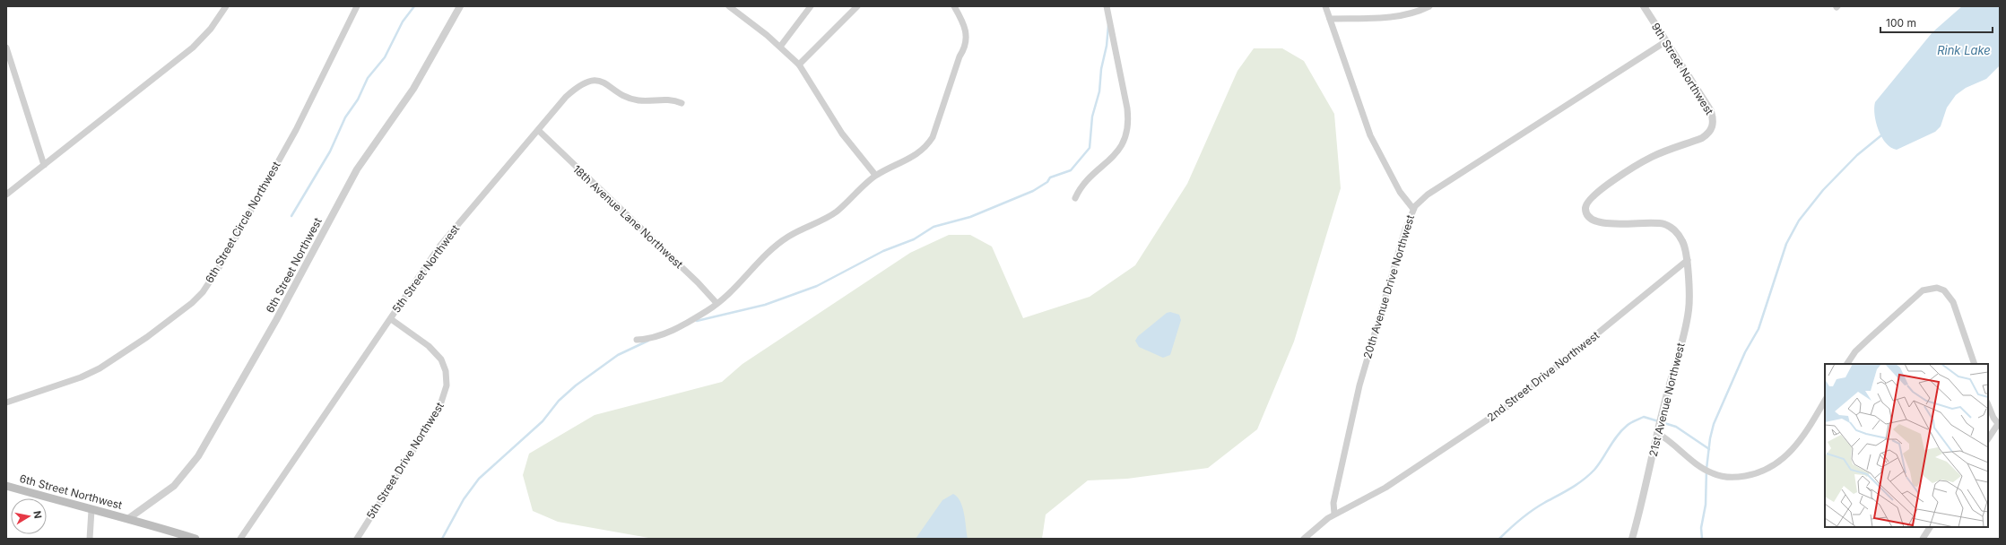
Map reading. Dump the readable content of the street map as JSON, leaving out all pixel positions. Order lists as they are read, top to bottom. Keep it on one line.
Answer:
{"streets":{"main road":["6th Street Northwest"],"street":["9th Street Northwest","18th Avenue Lane Northwest","6th Street Circle Northwest","5th Street Northwest","20th Avenue Drive Northwest","2nd Street Drive Northwest","21st Avenue Northwest","5th Street Drive Northwest"]},"crossings":[["9th Street Northwest","20th Avenue Drive Northwest"],["9th Street Northwest","2nd Street Drive Northwest"],["9th Street Northwest","21st Avenue Northwest"],["18th Avenue Lane Northwest","5th Street Northwest"],["5th Street Northwest","5th Street Drive Northwest"],["20th Avenue Drive Northwest","2nd Street Drive Northwest"],["2nd Street Drive Northwest","21st Avenue Northwest"]],"water":["Rink Lake"],"scale_bar":"100 m","north":"right"}
